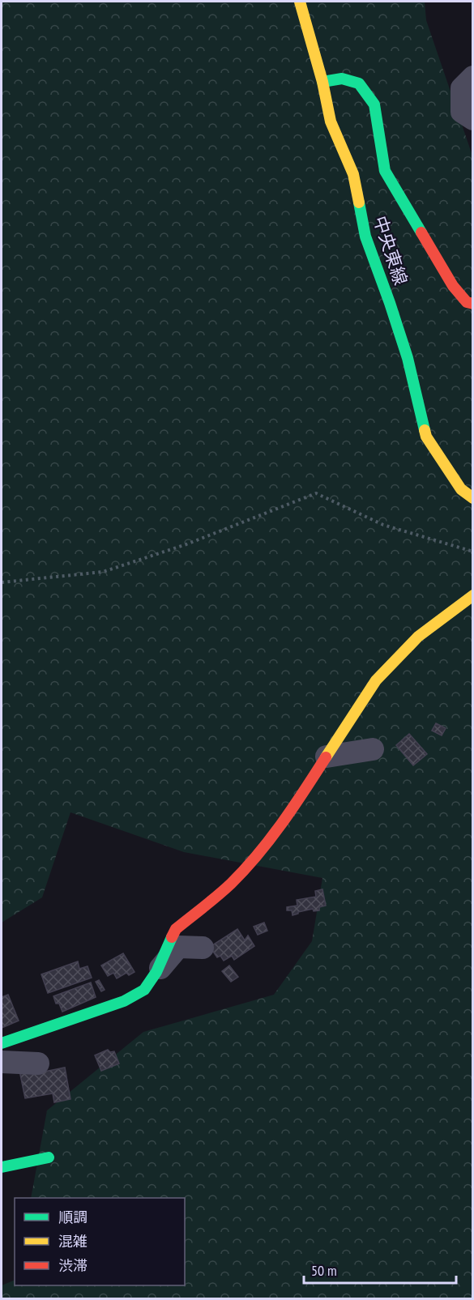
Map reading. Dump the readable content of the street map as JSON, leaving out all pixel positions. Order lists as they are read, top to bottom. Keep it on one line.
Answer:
{"streets":{"street":["中央東線"]},"legend":["順調","混雑","渋滞"],"scale_bar":"50 m"}
